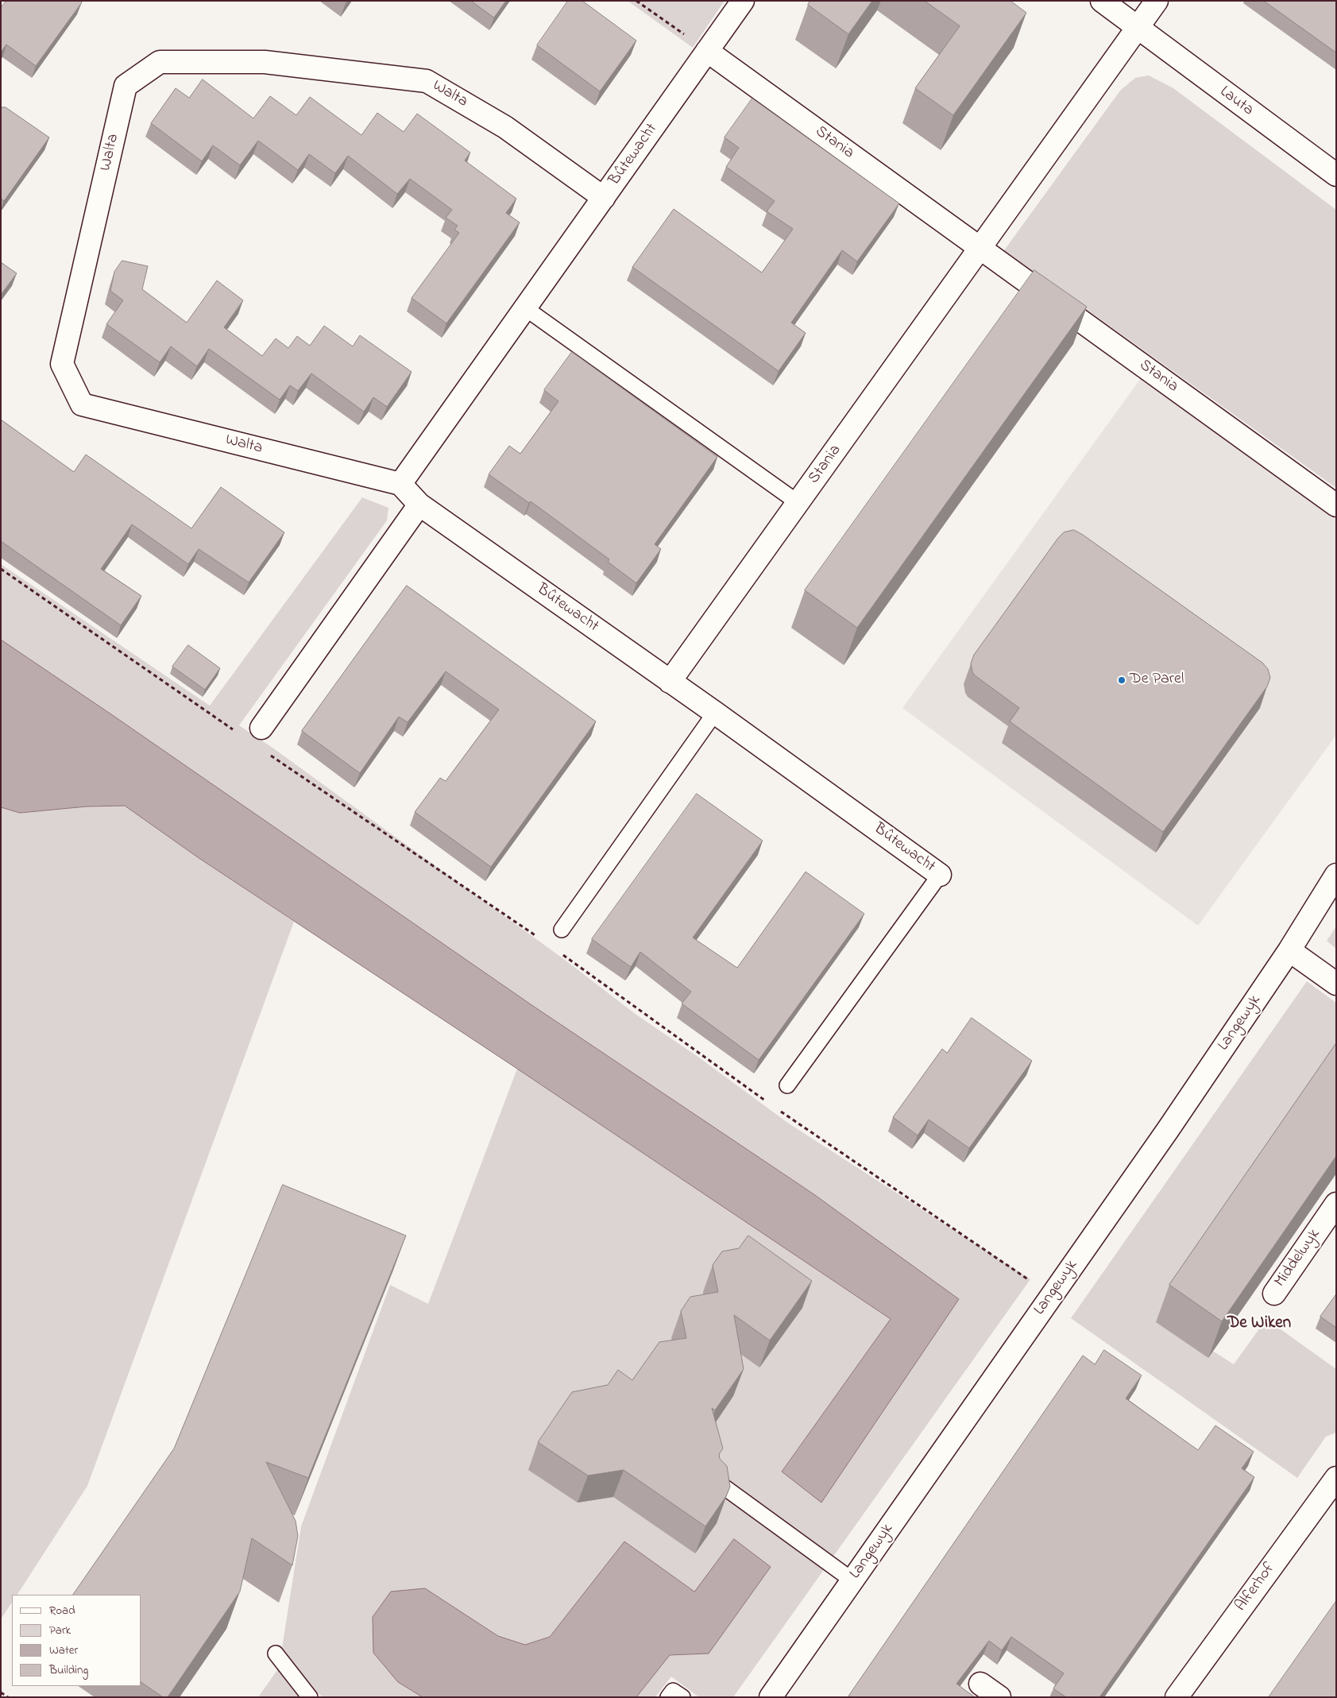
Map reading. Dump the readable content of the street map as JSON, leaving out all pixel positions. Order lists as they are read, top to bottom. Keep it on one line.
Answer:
{"streets":{"street":["Walta","Lauta","Stania","Bûtewacht","Langewyk","Middelwyk","Alferhof"]},"crossings":[["Walta","Bûtewacht"],["Lauta","Stania"],["Stania","Bûtewacht"]],"districts":["De Wiken"],"places":["De Parel"],"legend":["Road","Park","Water","Building"]}
